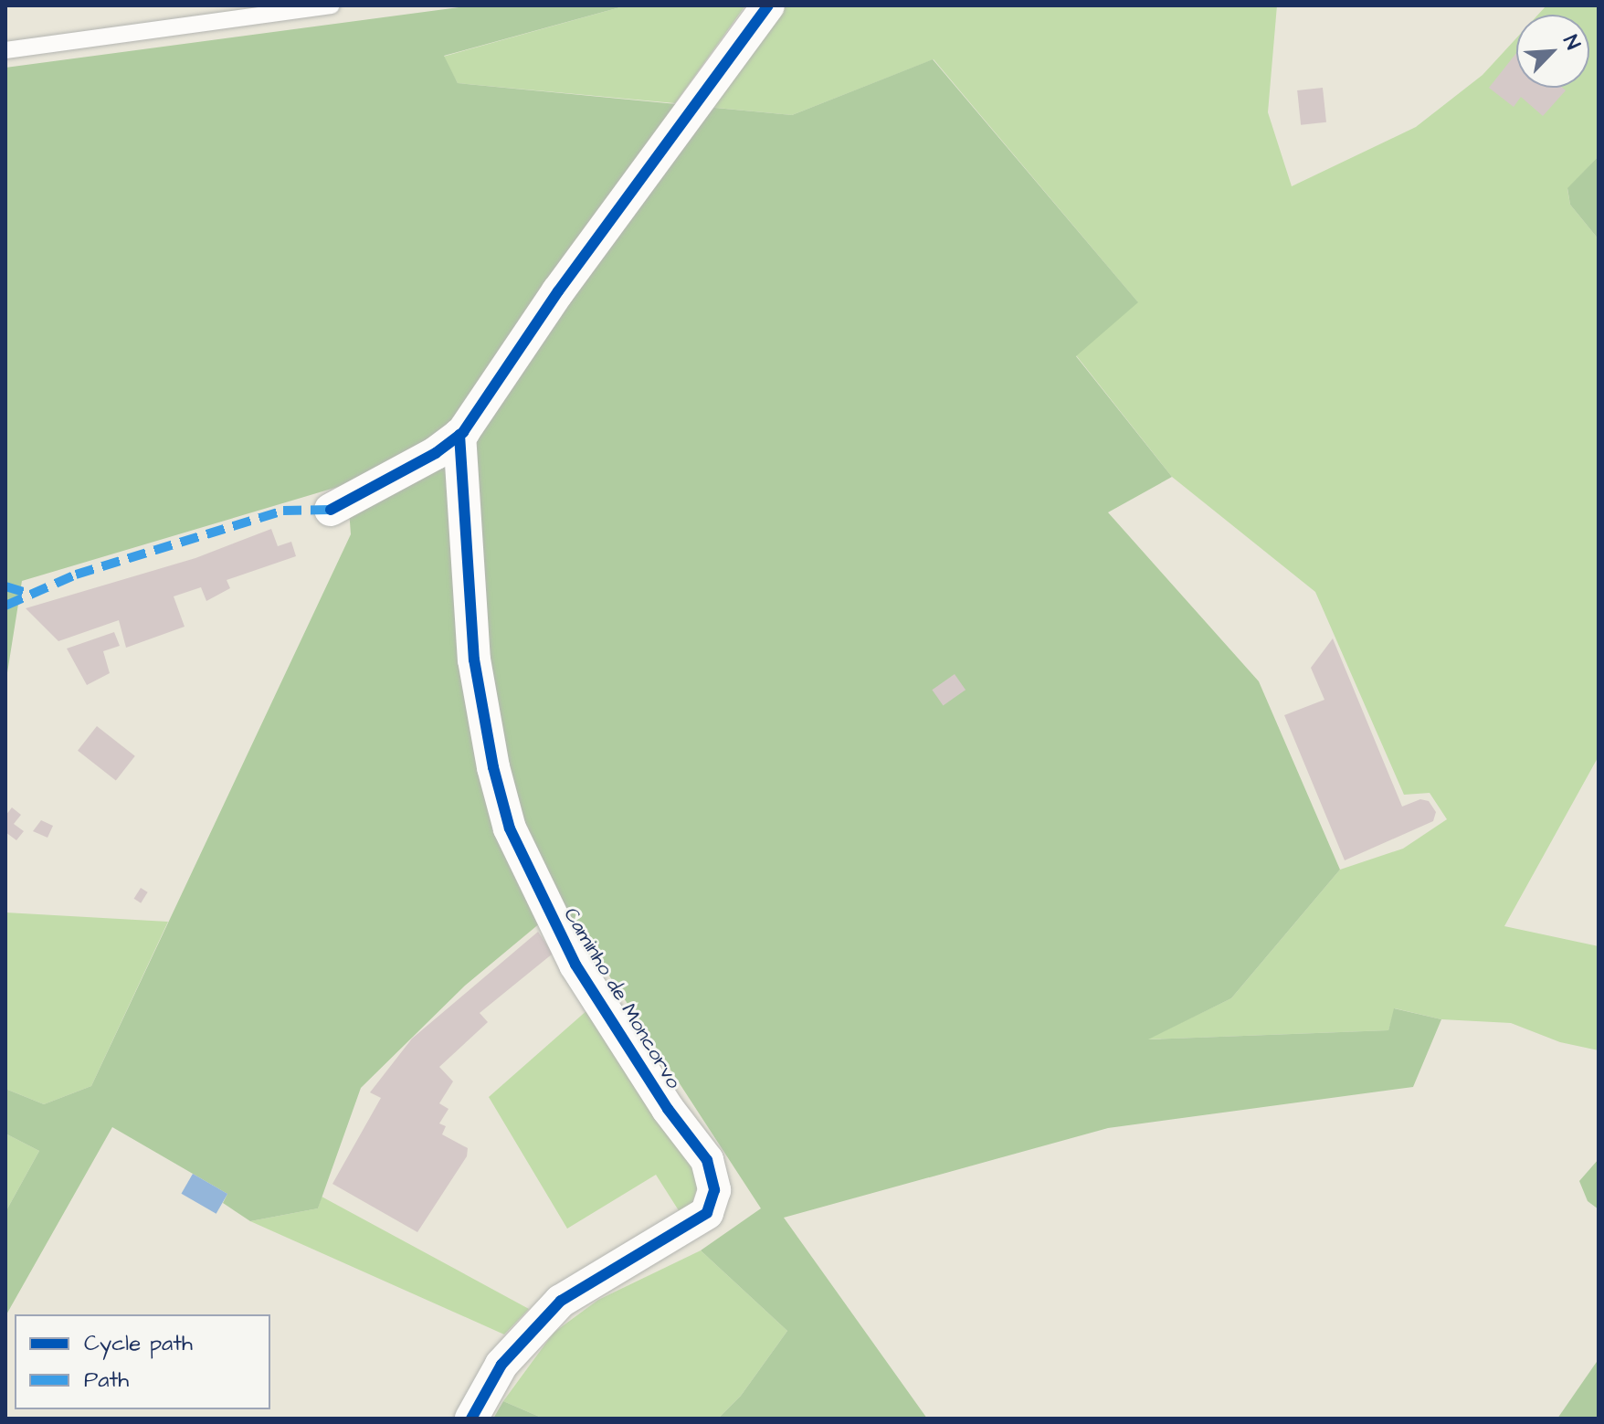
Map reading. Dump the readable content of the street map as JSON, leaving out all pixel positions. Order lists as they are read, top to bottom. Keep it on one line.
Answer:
{"streets":{"street":["Caminho de Moncorvo"]},"legend":["Cycle path","Path"],"north":"top right"}
